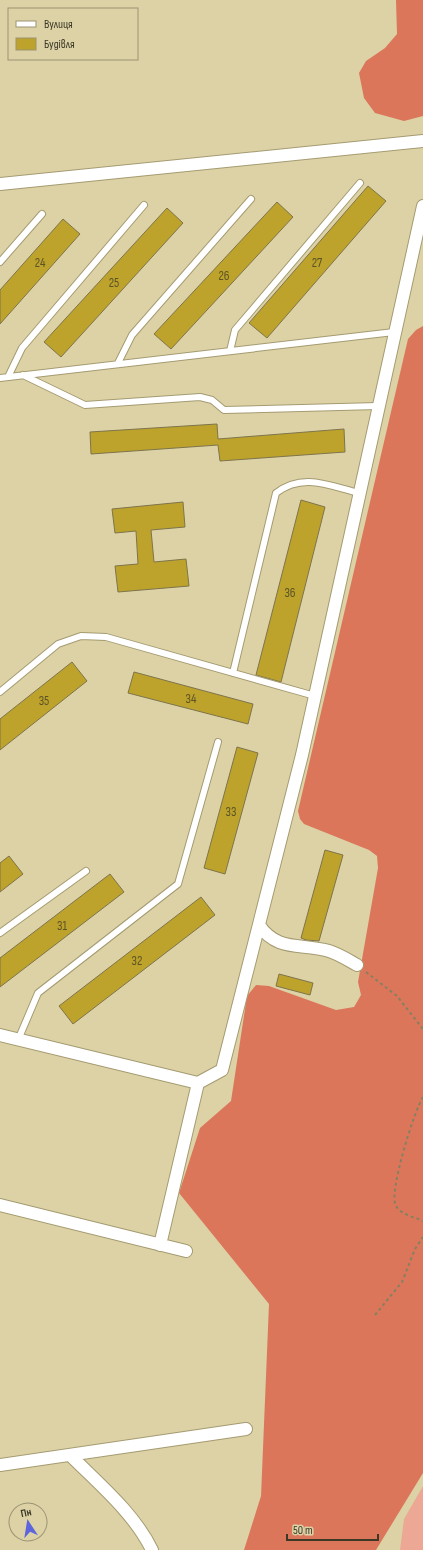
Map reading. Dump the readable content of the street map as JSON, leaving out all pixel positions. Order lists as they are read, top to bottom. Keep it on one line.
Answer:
{"house_numbers":["24","27","26","25","36","34","35","33","31","32"],"legend":["Вулиця","Будівля"],"scale_bar":"50 m","north":"top"}
